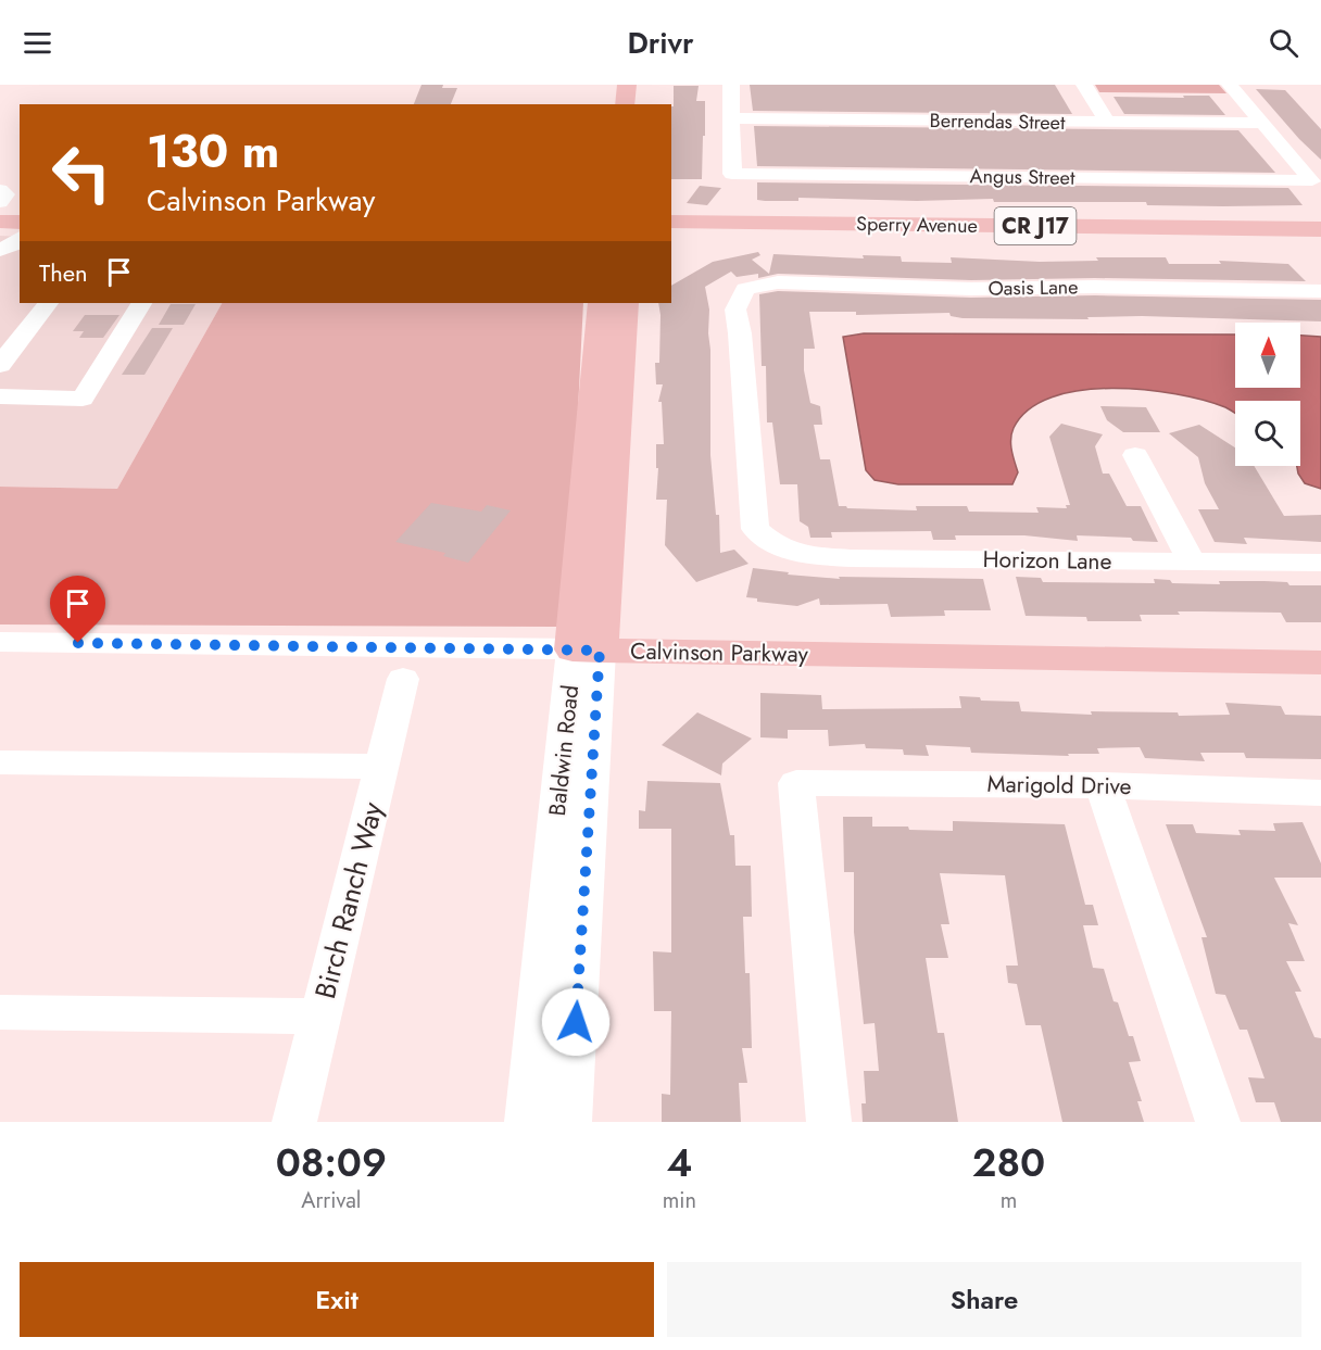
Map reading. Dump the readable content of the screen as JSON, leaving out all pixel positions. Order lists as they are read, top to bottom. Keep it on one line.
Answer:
{"streets":{"main road":["Sperry Avenue","CR J17","Calvinson Parkway","Baldwin Road"],"street":["Berrendas Street","Angus Street","Oasis Lane","Horizon Lane","Marigold Drive","Birch Ranch Way"]},"crossings":[["Berrendas Street","Angus Street"],["Oasis Lane","Horizon Lane"],["Calvinson Parkway","Baldwin Road"]],"north":"top","page":{"header":"Drivr","turn":["130 m","Calvinson Parkway"],"then":"Then","eta":["08:09","Arrival","4","min","280","m"],"buttons":["Exit","Share"]}}
